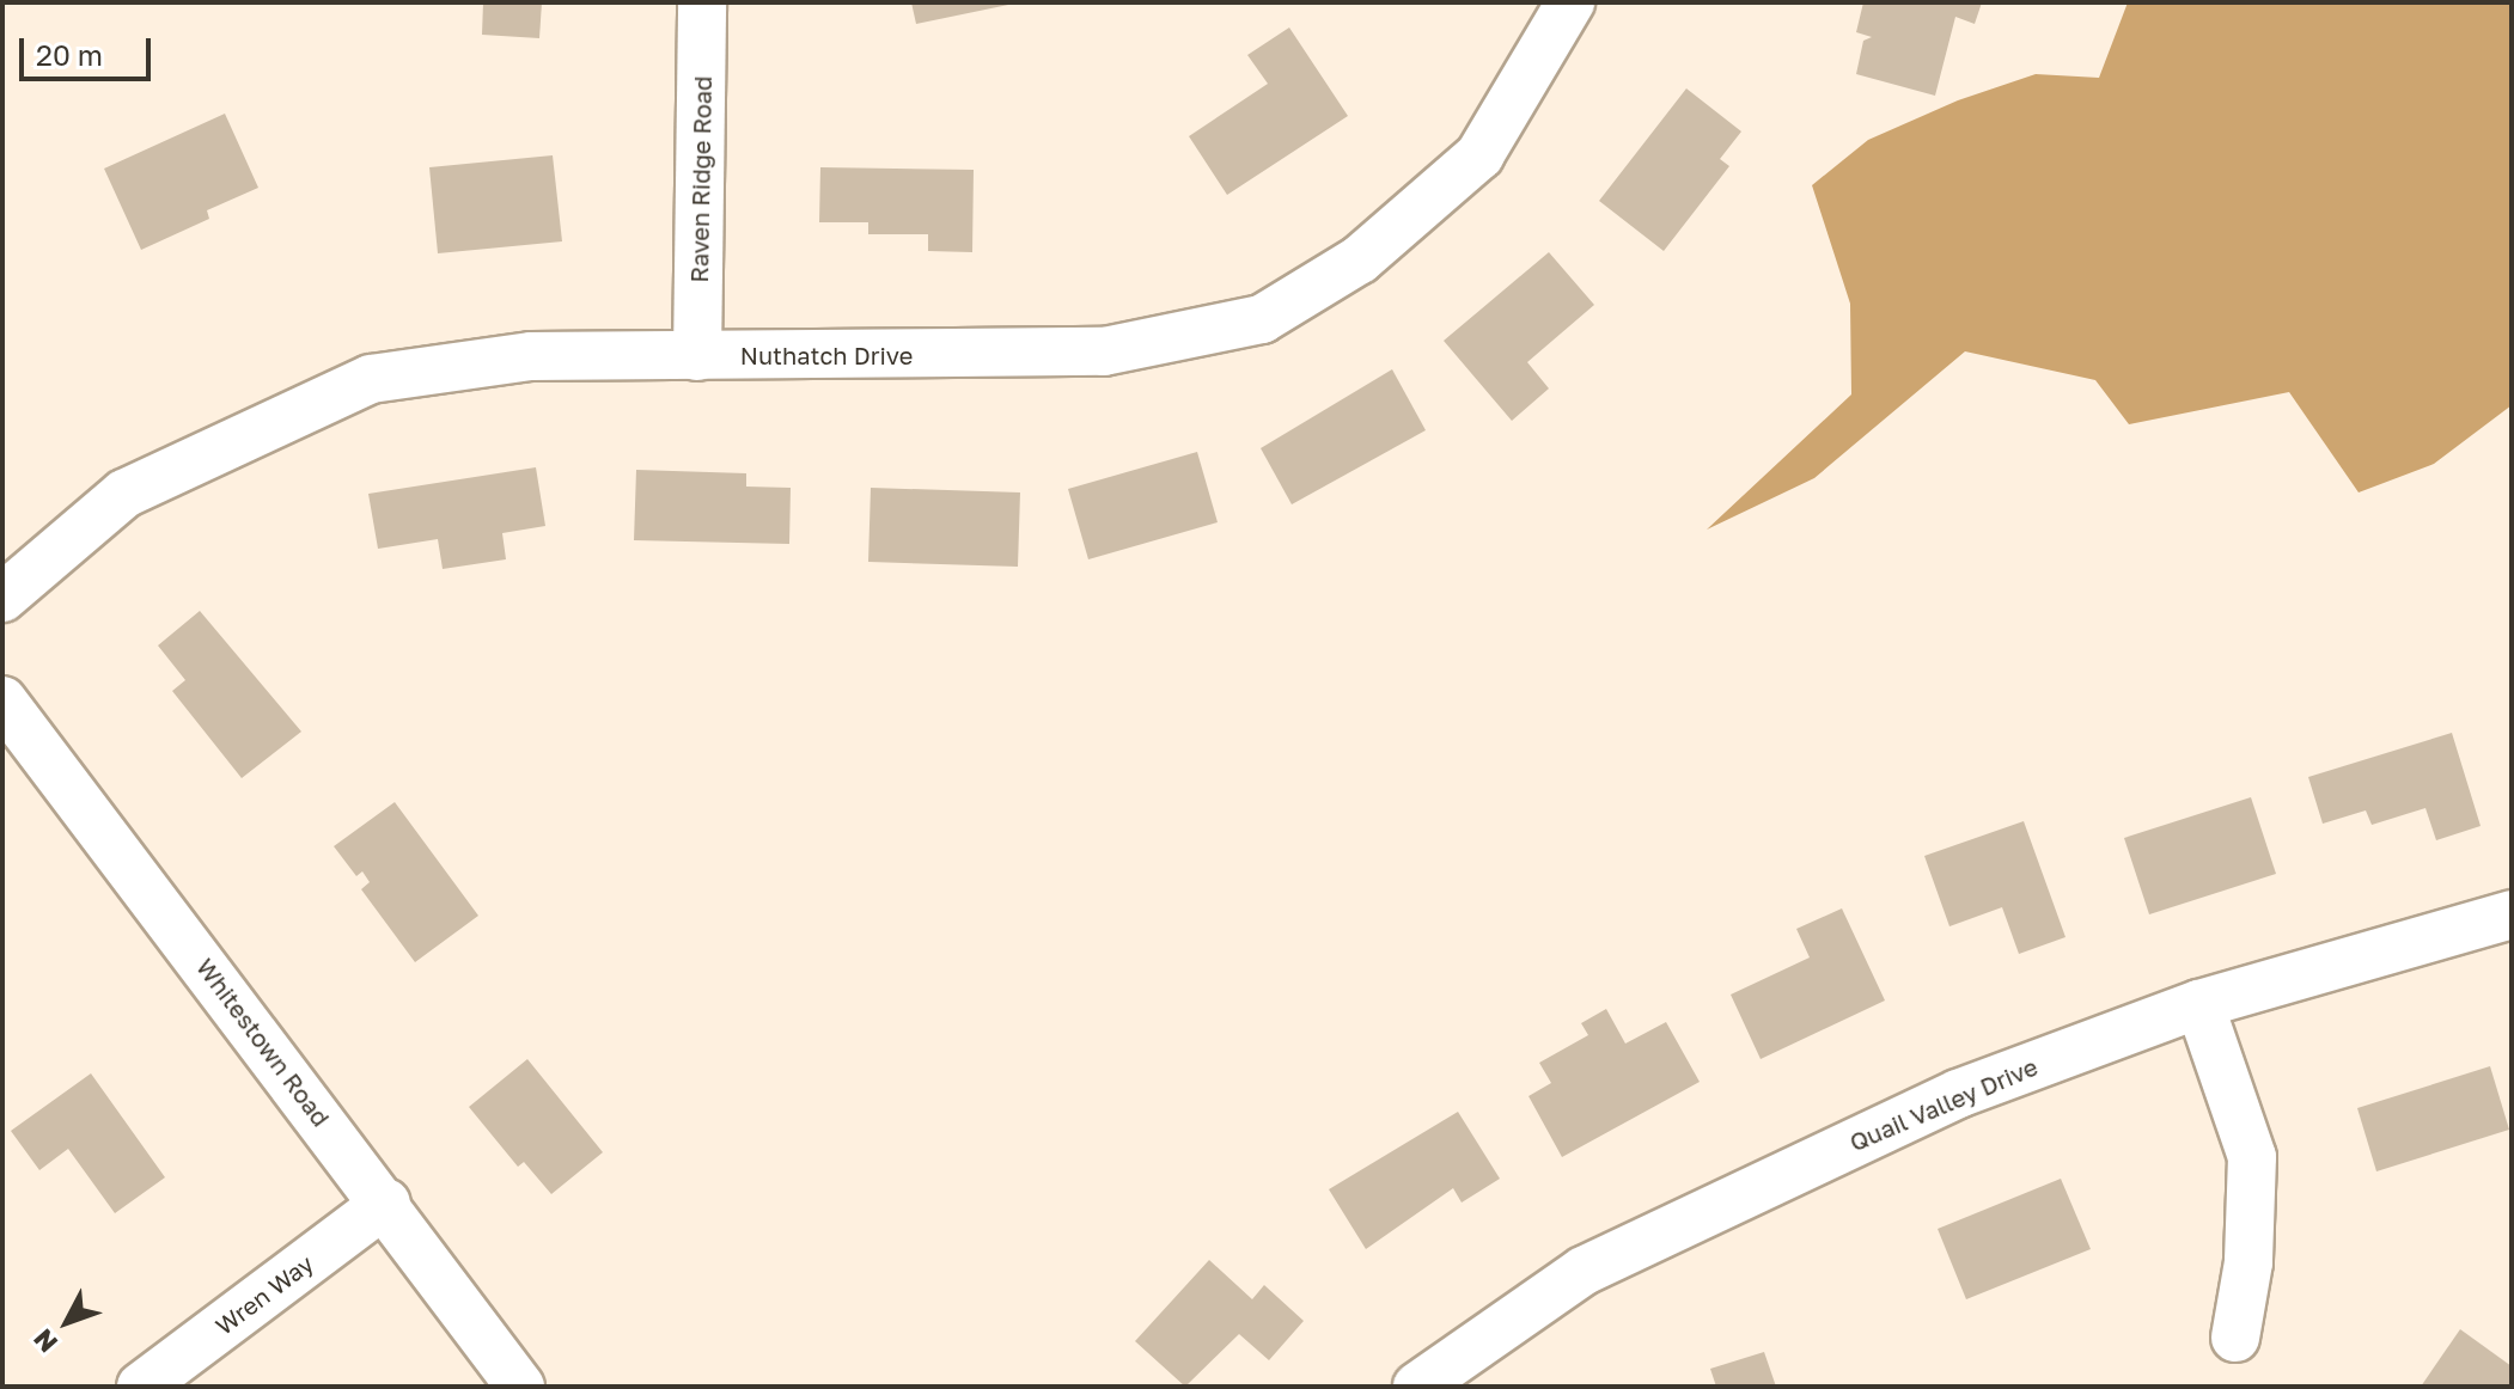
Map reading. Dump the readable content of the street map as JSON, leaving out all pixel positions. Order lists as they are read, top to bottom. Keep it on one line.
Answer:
{"streets":{"street":["Raven Ridge Road","Nuthatch Drive","Whitestown Road","Quail Valley Drive","Wren Way"]},"crossings":[["Raven Ridge Road","Nuthatch Drive"],["Whitestown Road","Wren Way"]],"scale_bar":"20 m","north":"bottom left"}
